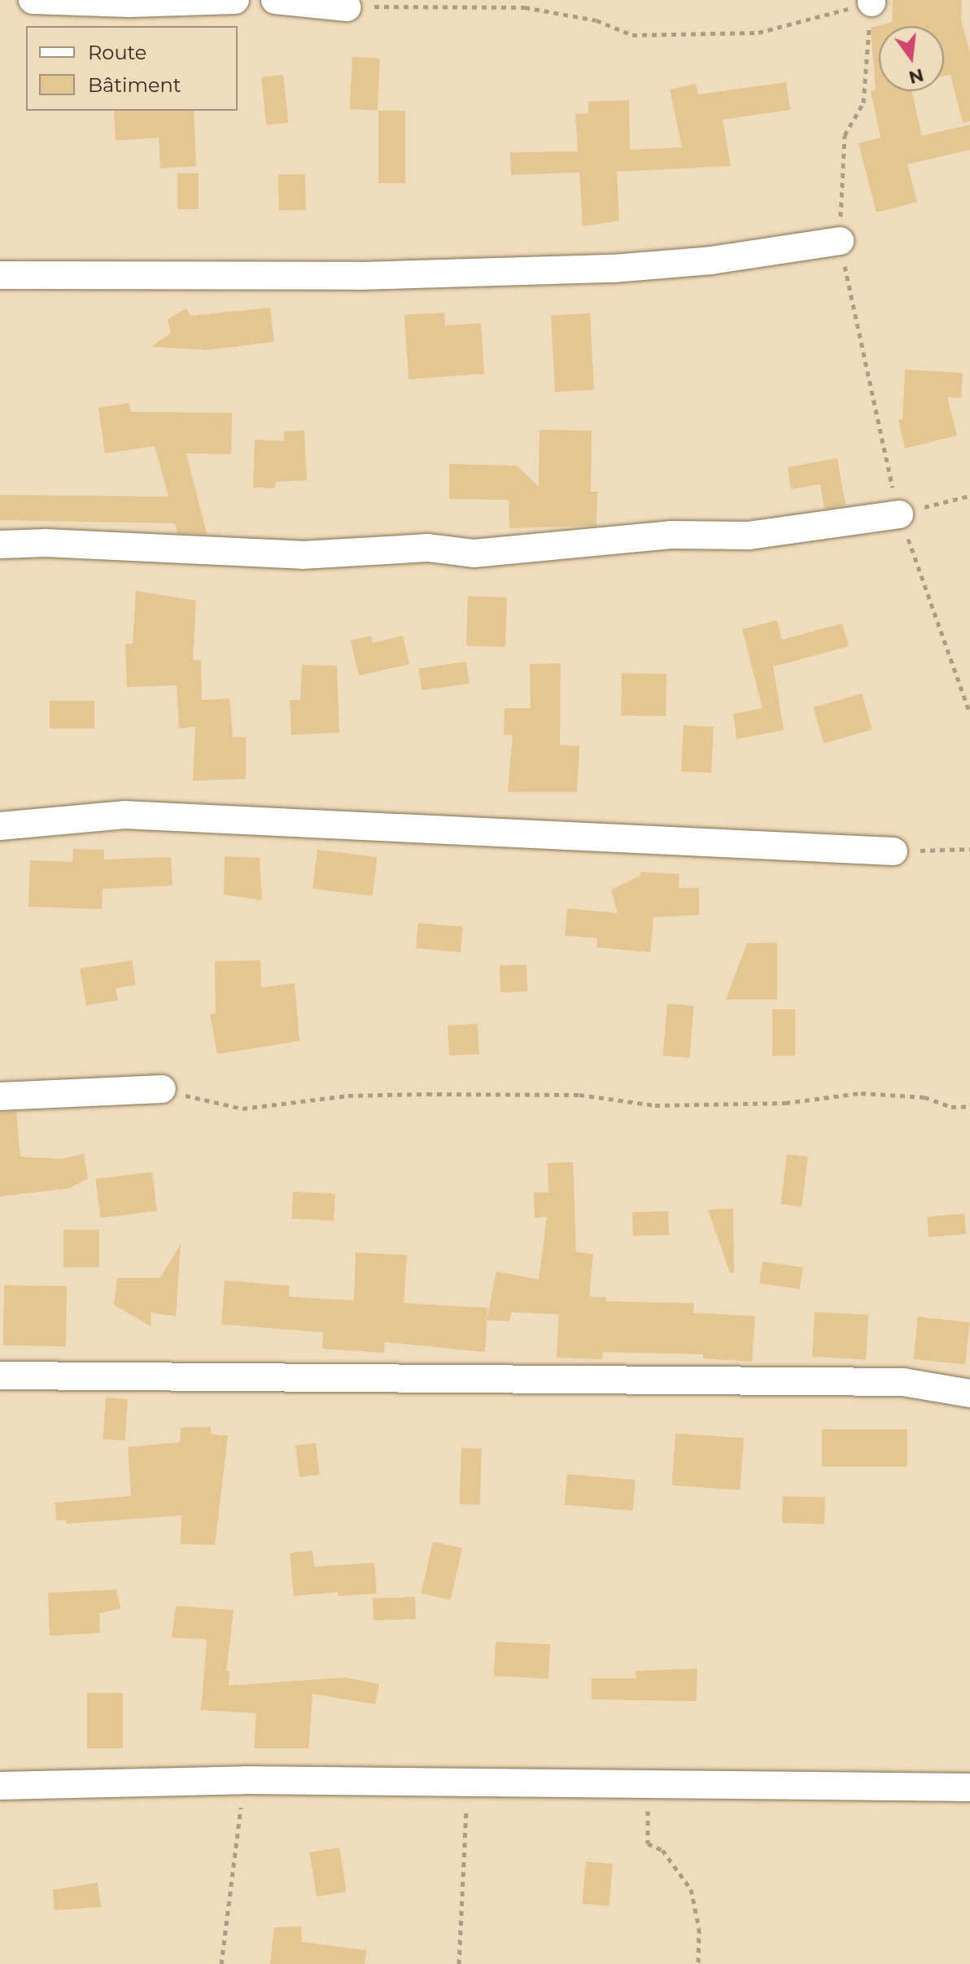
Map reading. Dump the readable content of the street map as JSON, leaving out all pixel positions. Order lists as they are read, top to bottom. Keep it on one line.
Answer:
{"legend":["Route","Bâtiment"],"north":"bottom"}
